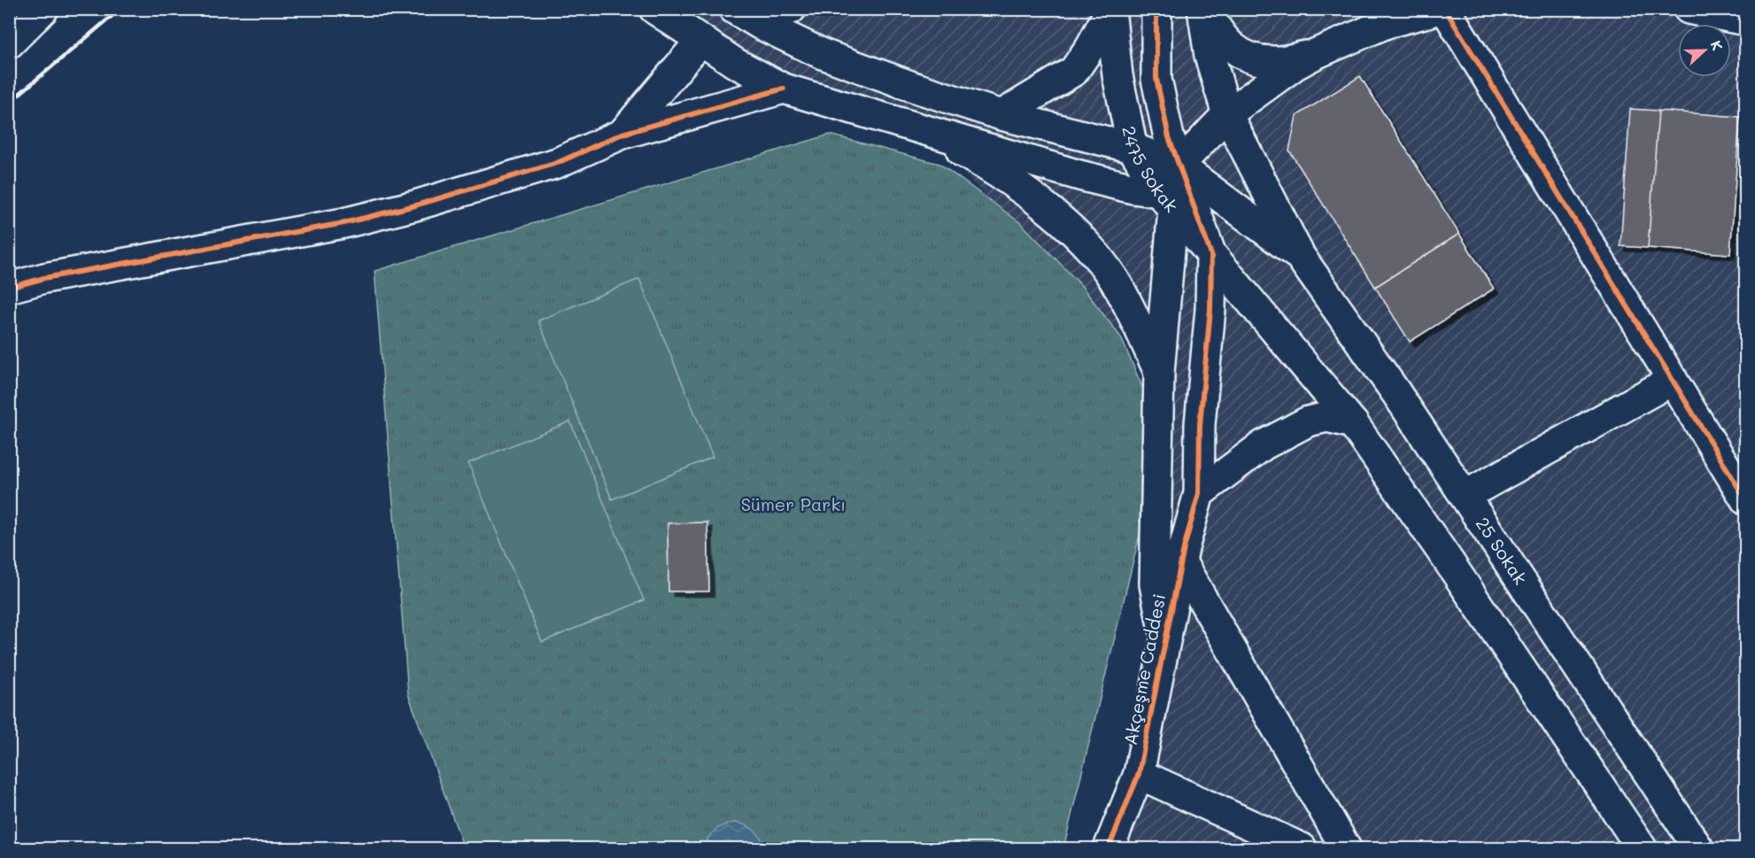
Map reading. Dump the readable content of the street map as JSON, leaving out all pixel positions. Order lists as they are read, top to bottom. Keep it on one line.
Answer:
{"streets":{"street":["2475 Sokak","25 Sokak","Akçeşme Caddesi"]},"crossings":[["2475 Sokak","Akçeşme Caddesi"]],"parks":["Sümer Parkı"],"north":"right"}
